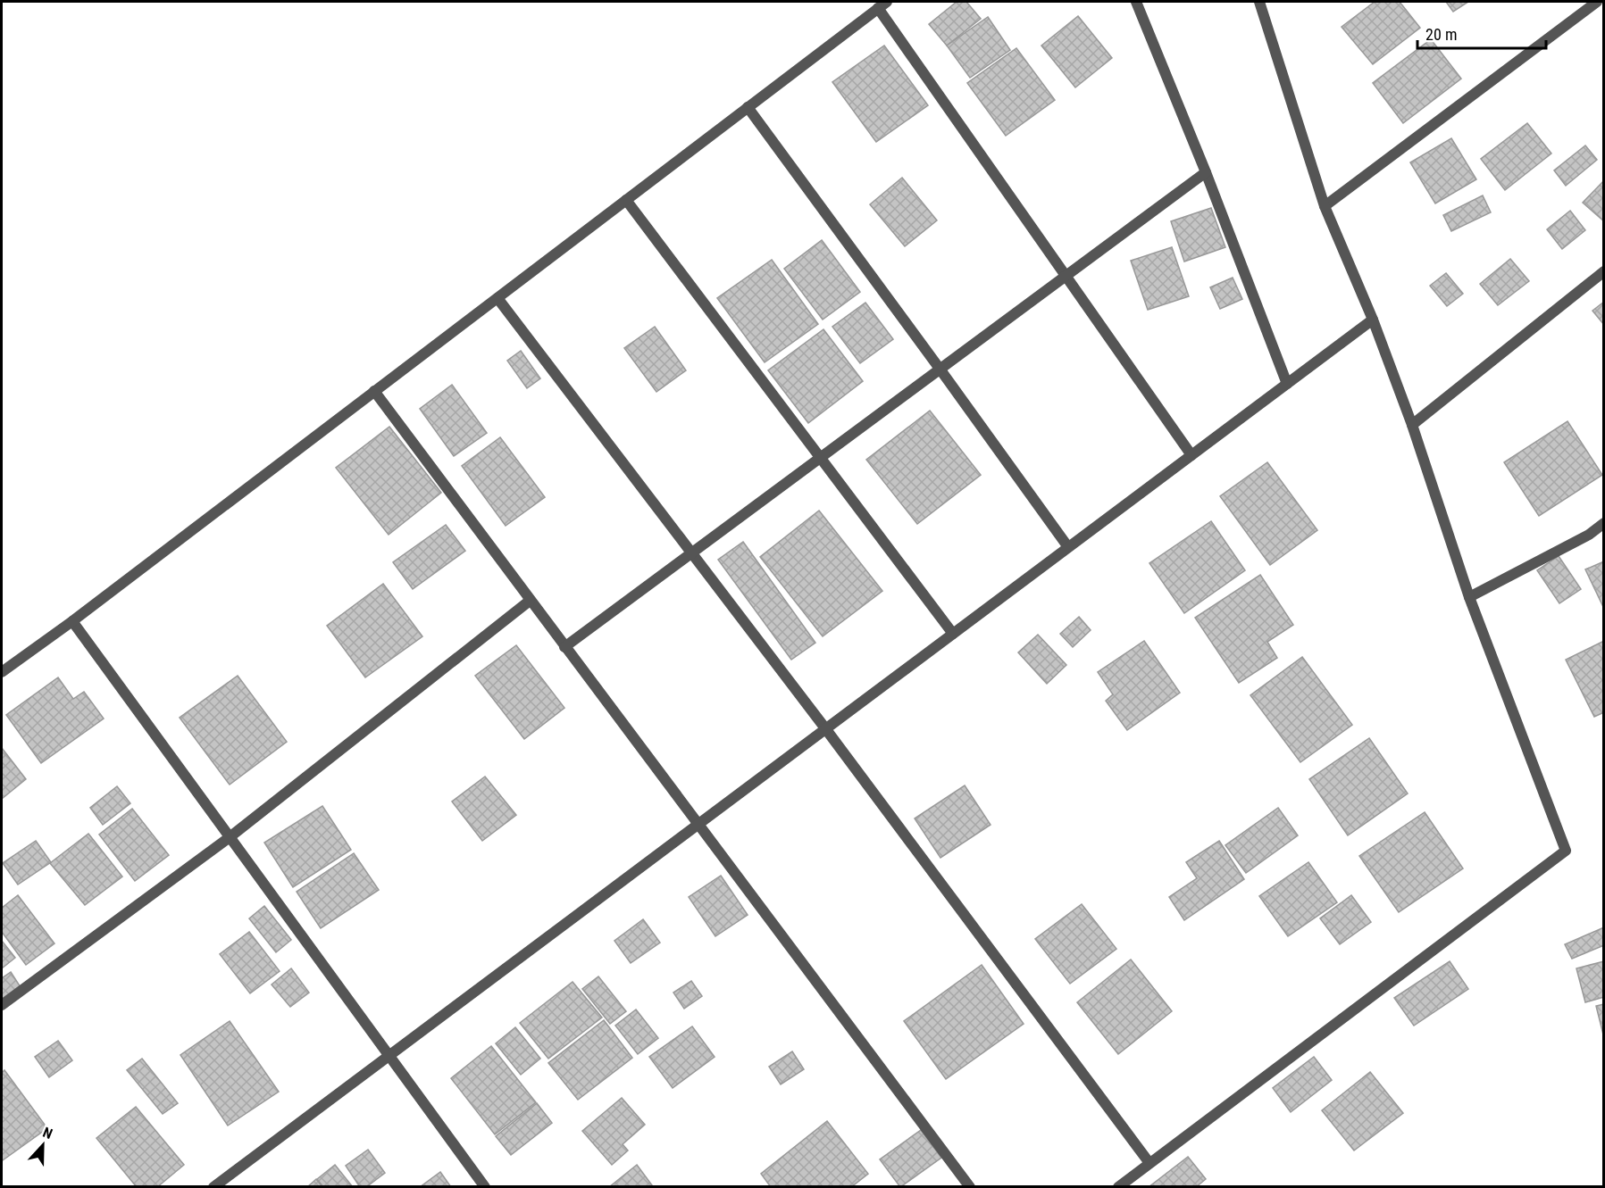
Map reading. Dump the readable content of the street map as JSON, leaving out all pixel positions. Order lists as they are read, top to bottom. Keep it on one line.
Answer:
{"scale_bar":"20 m","north":"top"}
